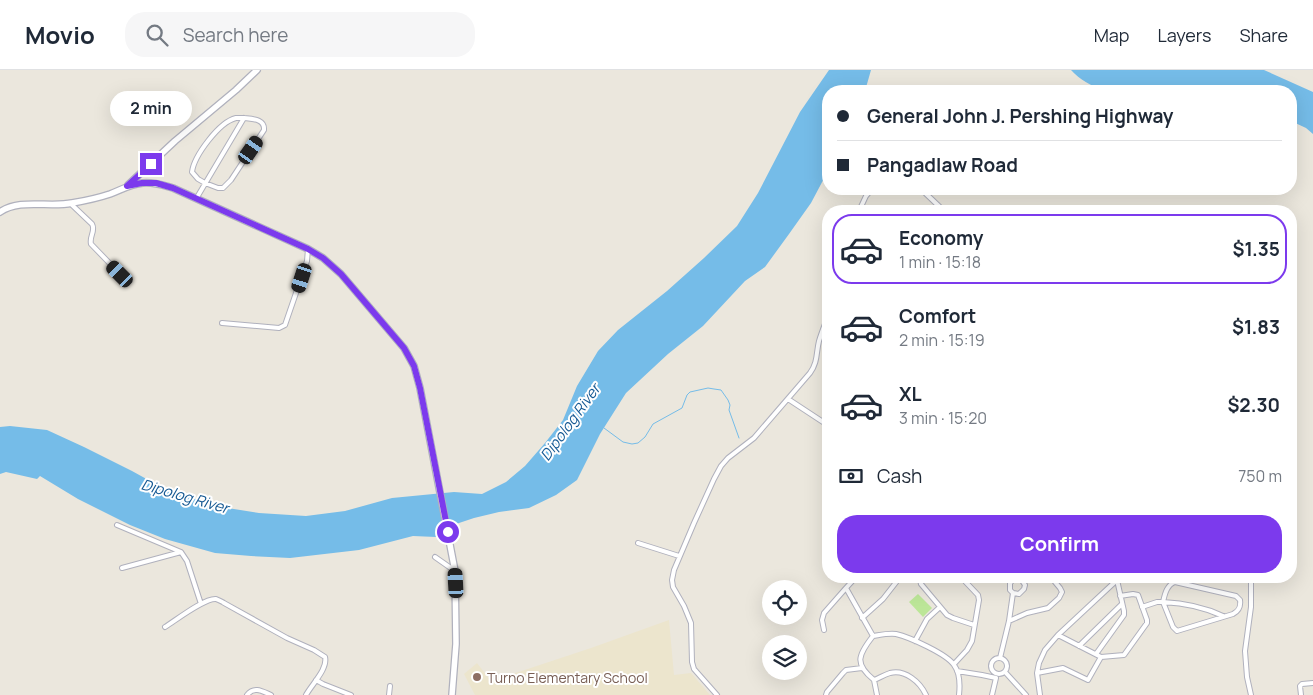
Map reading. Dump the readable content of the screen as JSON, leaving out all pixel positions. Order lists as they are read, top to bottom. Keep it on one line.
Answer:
{"water":["Dipolog River"],"places":["Turno Elementary School"],"page":{"header":"Movio","search":"Search here","nav":["Map","Layers","Share"],"banner":["General John J. Pershing Highway","Pangadlaw Road"],"bubble":"2 min","list":[{"name":"Economy","note":"1 min · 15:18","value":"$1.35"},{"name":"Comfort","note":"2 min · 15:19","value":"$1.83"},{"name":"XL","note":"3 min · 15:20","value":"$2.30"}],"pay":["Cash","750 m"],"buttons":"Confirm"}}
